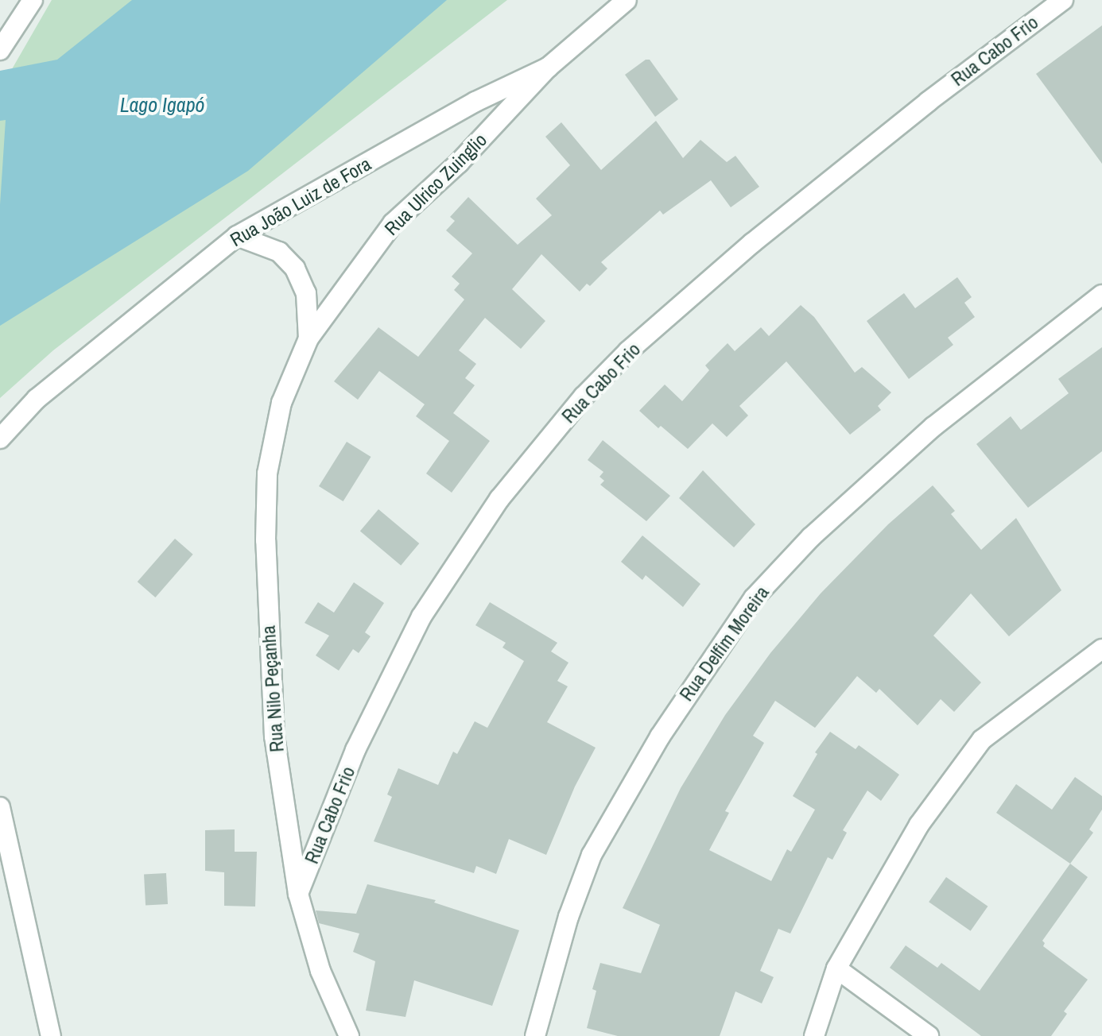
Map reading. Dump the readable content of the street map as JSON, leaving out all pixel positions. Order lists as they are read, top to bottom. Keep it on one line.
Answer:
{"streets":{"street":["Rua Cabo Frio","Rua Ulrico Zuinglio","Rua João Luiz de Fora","Rua Delfim Moreira","Rua Nilo Peçanha"]},"crossings":[["Rua Cabo Frio","Rua Nilo Peçanha"],["Rua Ulrico Zuinglio","Rua João Luiz de Fora"],["Rua Ulrico Zuinglio","Rua Nilo Peçanha"]],"water":["Lago Igapó"]}
